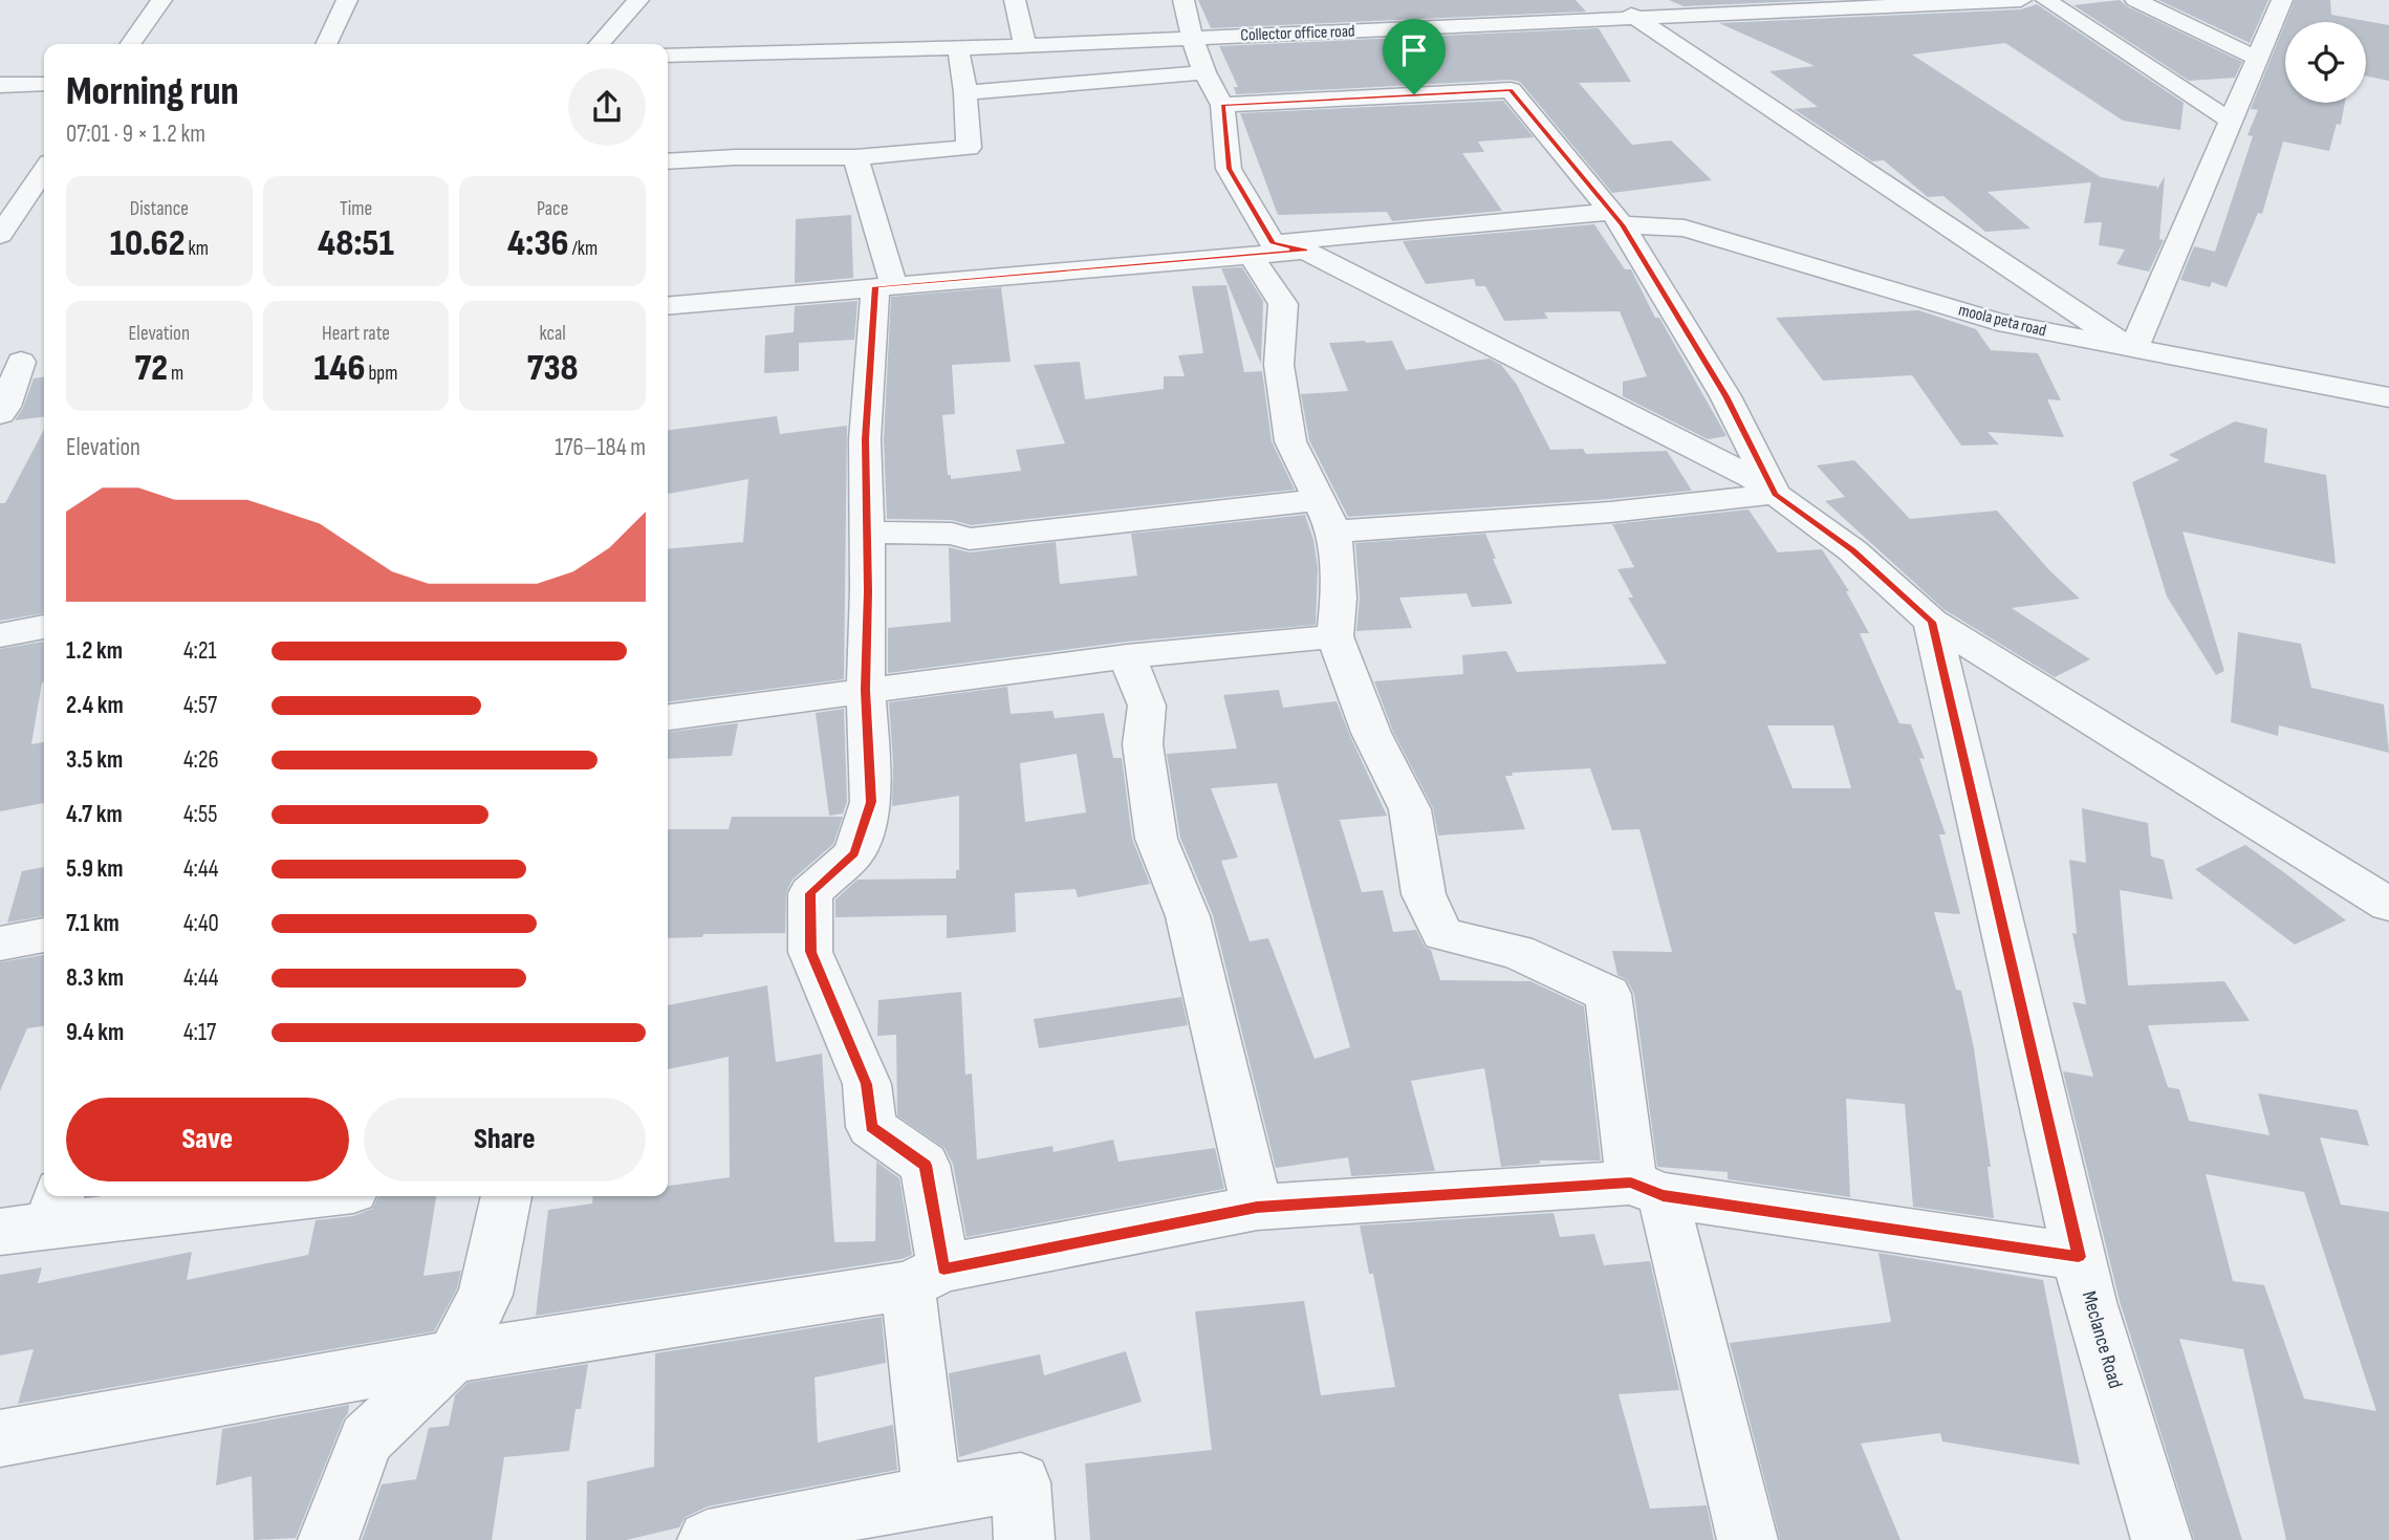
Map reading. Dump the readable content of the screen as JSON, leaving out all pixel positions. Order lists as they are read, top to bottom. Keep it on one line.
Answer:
{"streets":{"street":["Collector office road","moola peta road","Meclance Road"]},"page":{"heading":["Morning run","07:01 · 9 × 1.2 km"],"stats":[["Distance","10.62 km"],["Time","48:51"],["Pace","4:36 /km"],["Elevation","72 m"],["Heart rate","146 bpm"],["kcal","738"]],"chart":["Elevation","176–184 m"],"list":[{"name":"1.2 km","note":"4:21"},{"name":"2.4 km","note":"4:57"},{"name":"3.5 km","note":"4:26"},{"name":"4.7 km","note":"4:55"},{"name":"5.9 km","note":"4:44"},{"name":"7.1 km","note":"4:40"},{"name":"8.3 km","note":"4:44"},{"name":"9.4 km","note":"4:17"}],"buttons":["Save","Share"]}}
